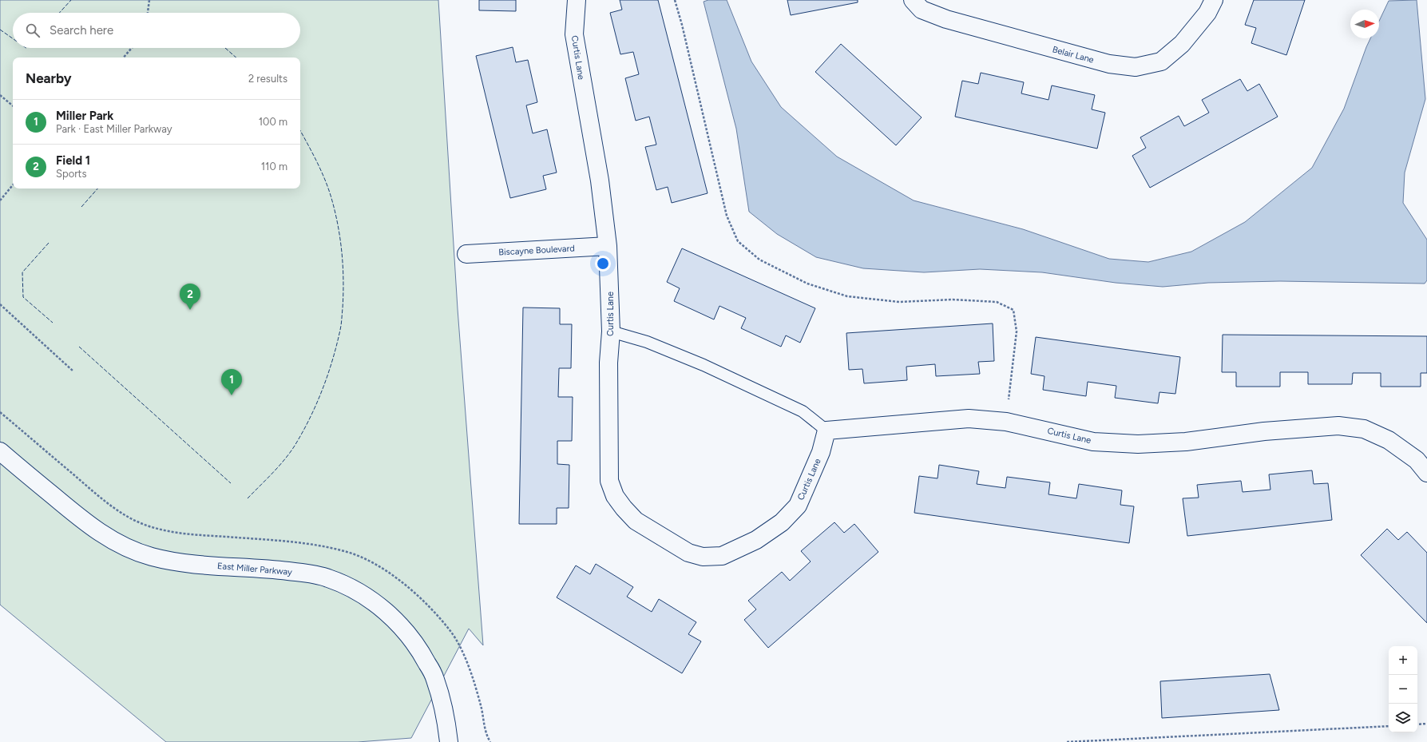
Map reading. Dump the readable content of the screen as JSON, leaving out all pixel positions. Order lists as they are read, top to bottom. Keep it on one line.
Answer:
{"streets":{"street":["Belair Lane","Curtis Lane","Biscayne Boulevard","East Miller Parkway"]},"crossings":[["Curtis Lane","Biscayne Boulevard"]],"north":"right","page":{"search":"Search here","heading":["Nearby","2 results"],"list":[{"mark":"1","name":"Miller Park","note":"Park · East Miller Parkway","value":"100 m"},{"mark":"2","name":"Field 1","note":"Sports","value":"110 m"}],"pins":["2","1"],"map_buttons":["+","−"]}}
